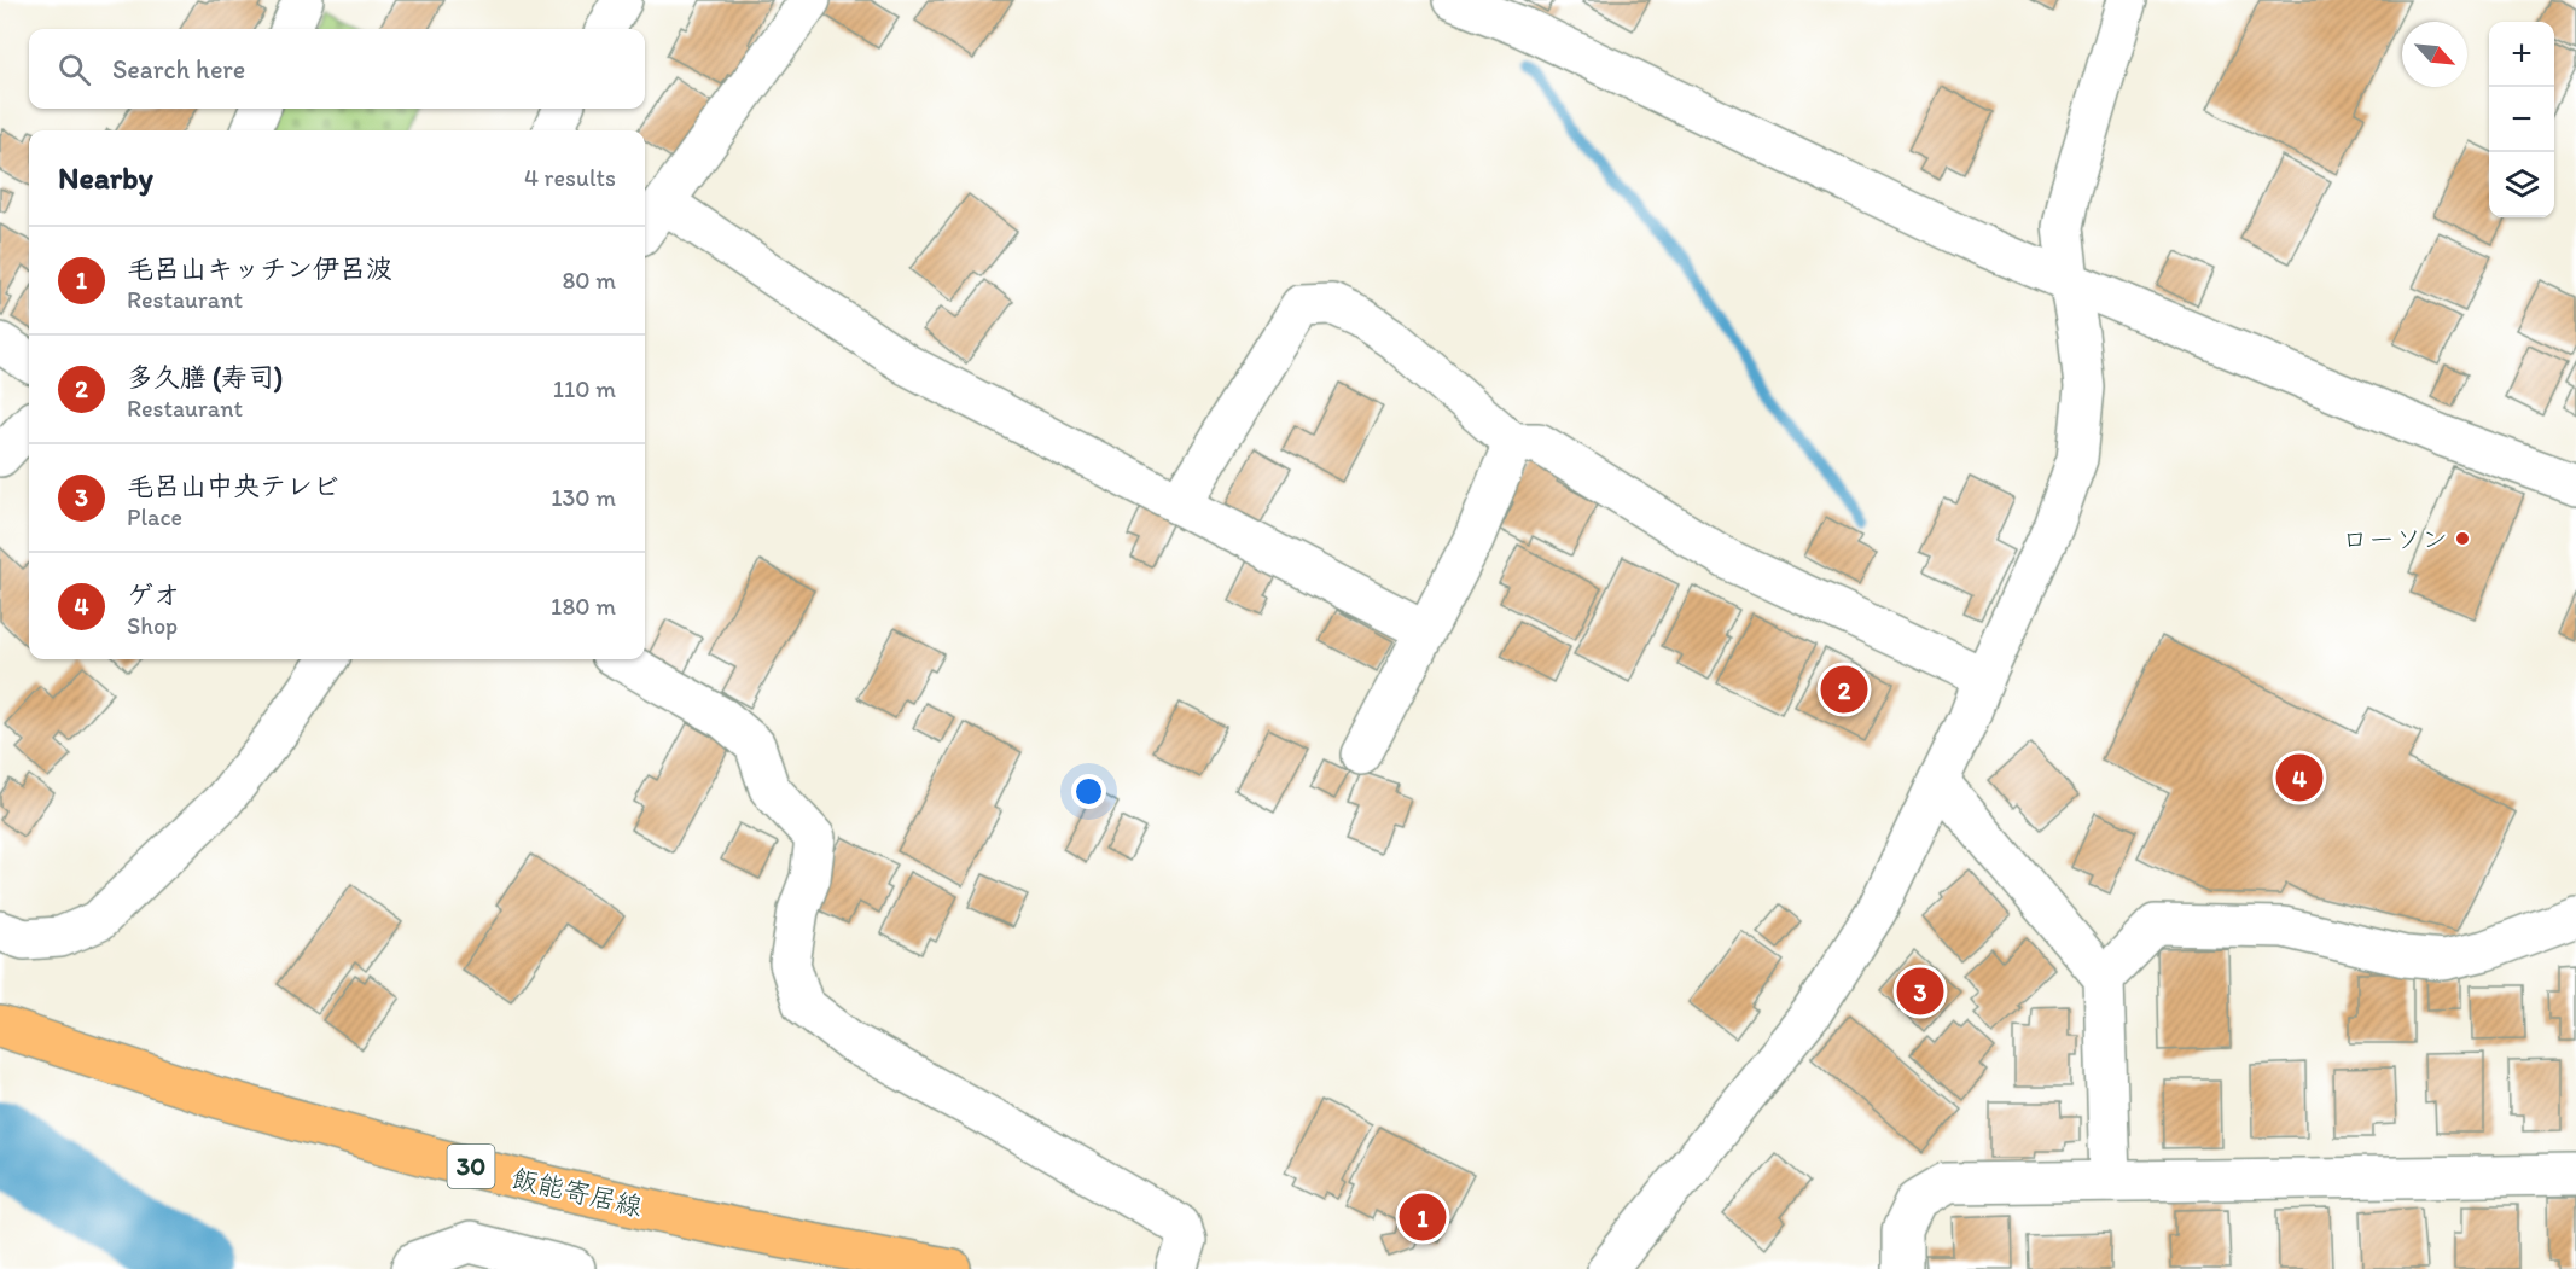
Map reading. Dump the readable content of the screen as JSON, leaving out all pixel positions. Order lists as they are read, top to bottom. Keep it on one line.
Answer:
{"streets":{"main road":["30","飯能寄居線"]},"places":["ローソン"],"north":"bottom right","page":{"map_buttons":["+","−"],"search":"Search here","heading":["Nearby","4 results"],"list":[{"mark":"1","name":"毛呂山キッチン伊呂波","note":"Restaurant","value":"80 m"},{"mark":"2","name":"多久膳 (寿司)","note":"Restaurant","value":"110 m"},{"mark":"3","name":"毛呂山中央テレビ","note":"Place","value":"130 m"},{"mark":"4","name":"ゲオ","note":"Shop","value":"180 m"}],"pins":["2","4","3","1"]}}
